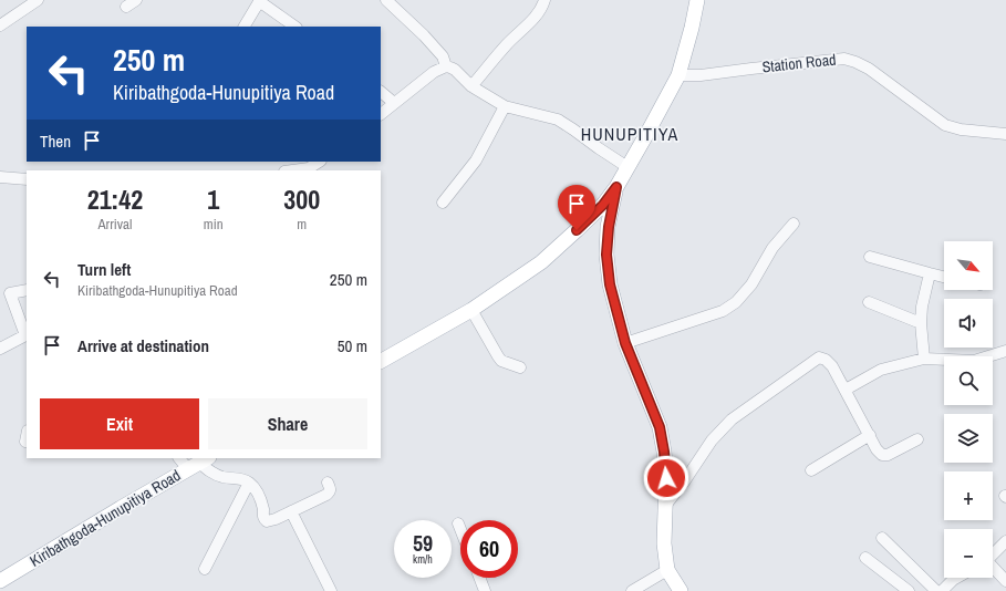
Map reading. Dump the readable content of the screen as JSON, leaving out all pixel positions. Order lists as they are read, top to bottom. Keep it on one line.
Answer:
{"streets":{"main road":["Kiribathgoda-Hunupitiya Road"],"street":["Station Road"]},"districts":["HUNUPITIYA"],"north":"bottom right","page":{"turn":["250 m","Kiribathgoda-Hunupitiya Road"],"then":"Then","eta":["21:42","Arrival","1","min","300","m"],"map_buttons":["+","−"],"list":[{"name":"Turn left","note":"Kiribathgoda-Hunupitiya Road","value":"250 m"},{"name":"Arrive at destination","value":"50 m"}],"buttons":["Exit","Share"],"speed":"59 km/h","limit":"60"}}
